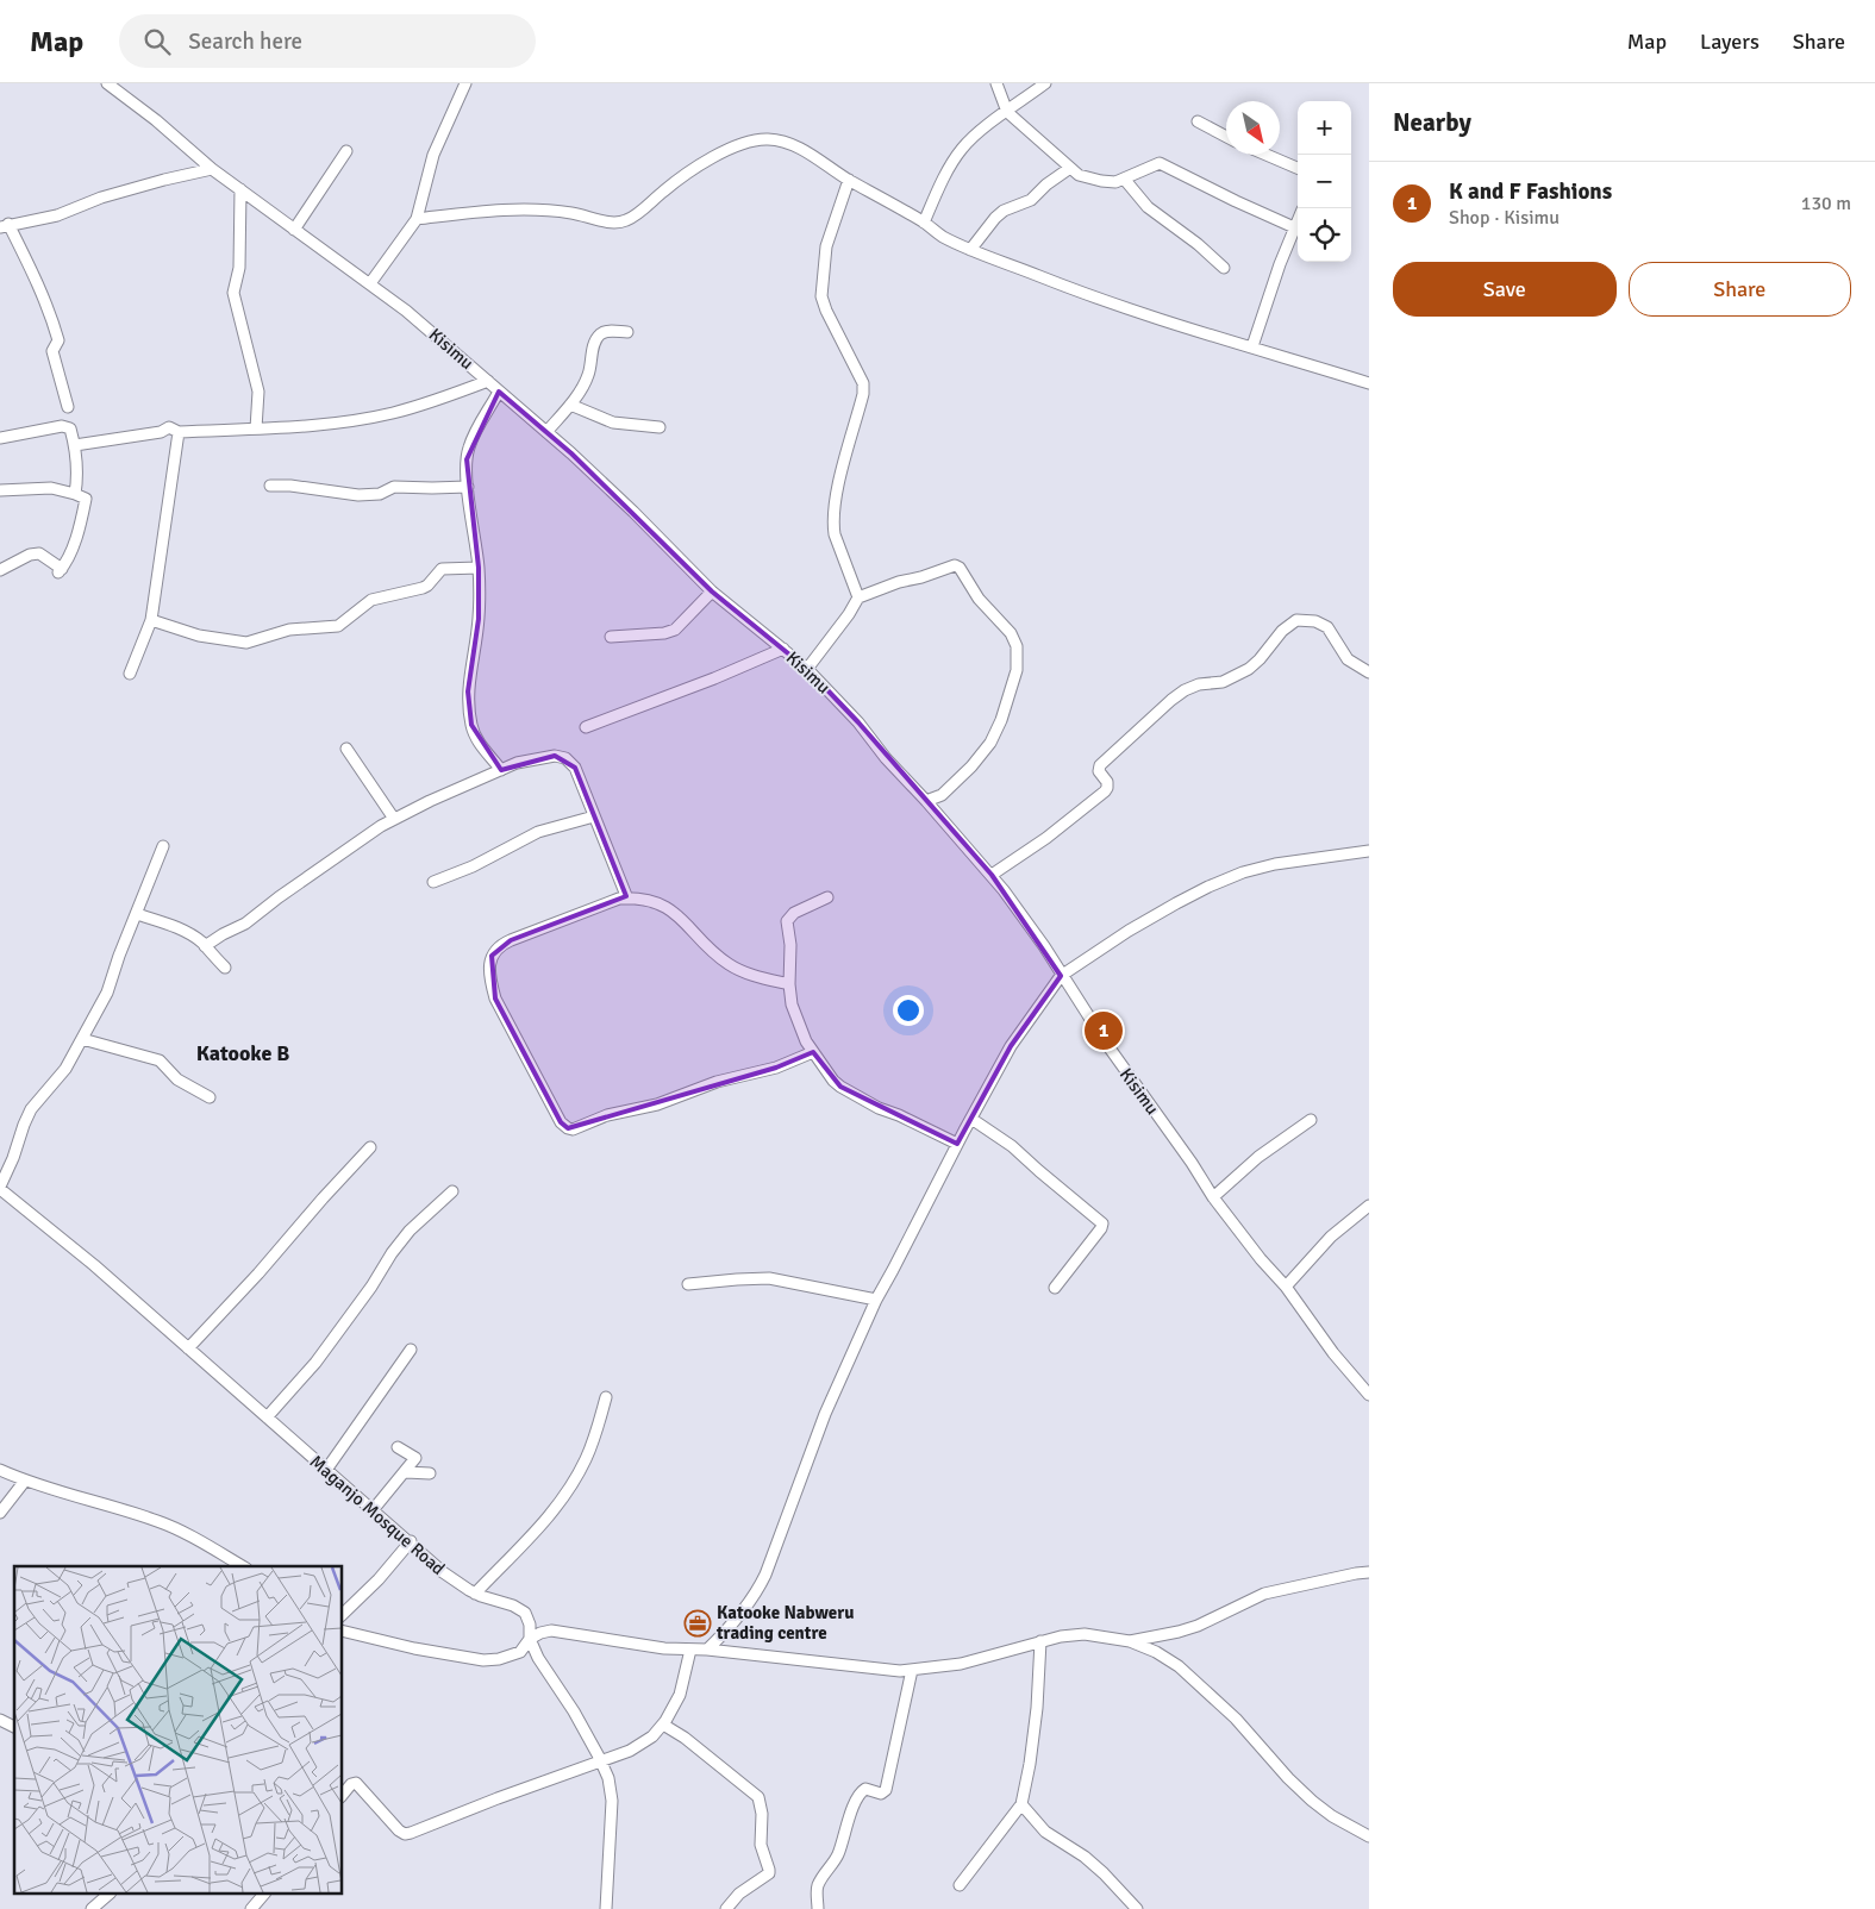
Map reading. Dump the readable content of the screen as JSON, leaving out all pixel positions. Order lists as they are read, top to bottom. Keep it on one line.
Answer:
{"streets":{"street":["Kisimu","Maganjo Mosque Road"]},"districts":["Katooke B"],"places":{"office":["Katooke Nabweru trading centre"]},"north":"bottom right","page":{"header":"Map","search":"Search here","nav":["Map","Layers","Share"],"heading":"Nearby","map_buttons":["+","−"],"list":[{"mark":"1","name":"K and F Fashions","note":"Shop · Kisimu","value":"130 m"}],"buttons":["Save","Share"],"pins":"1"}}
